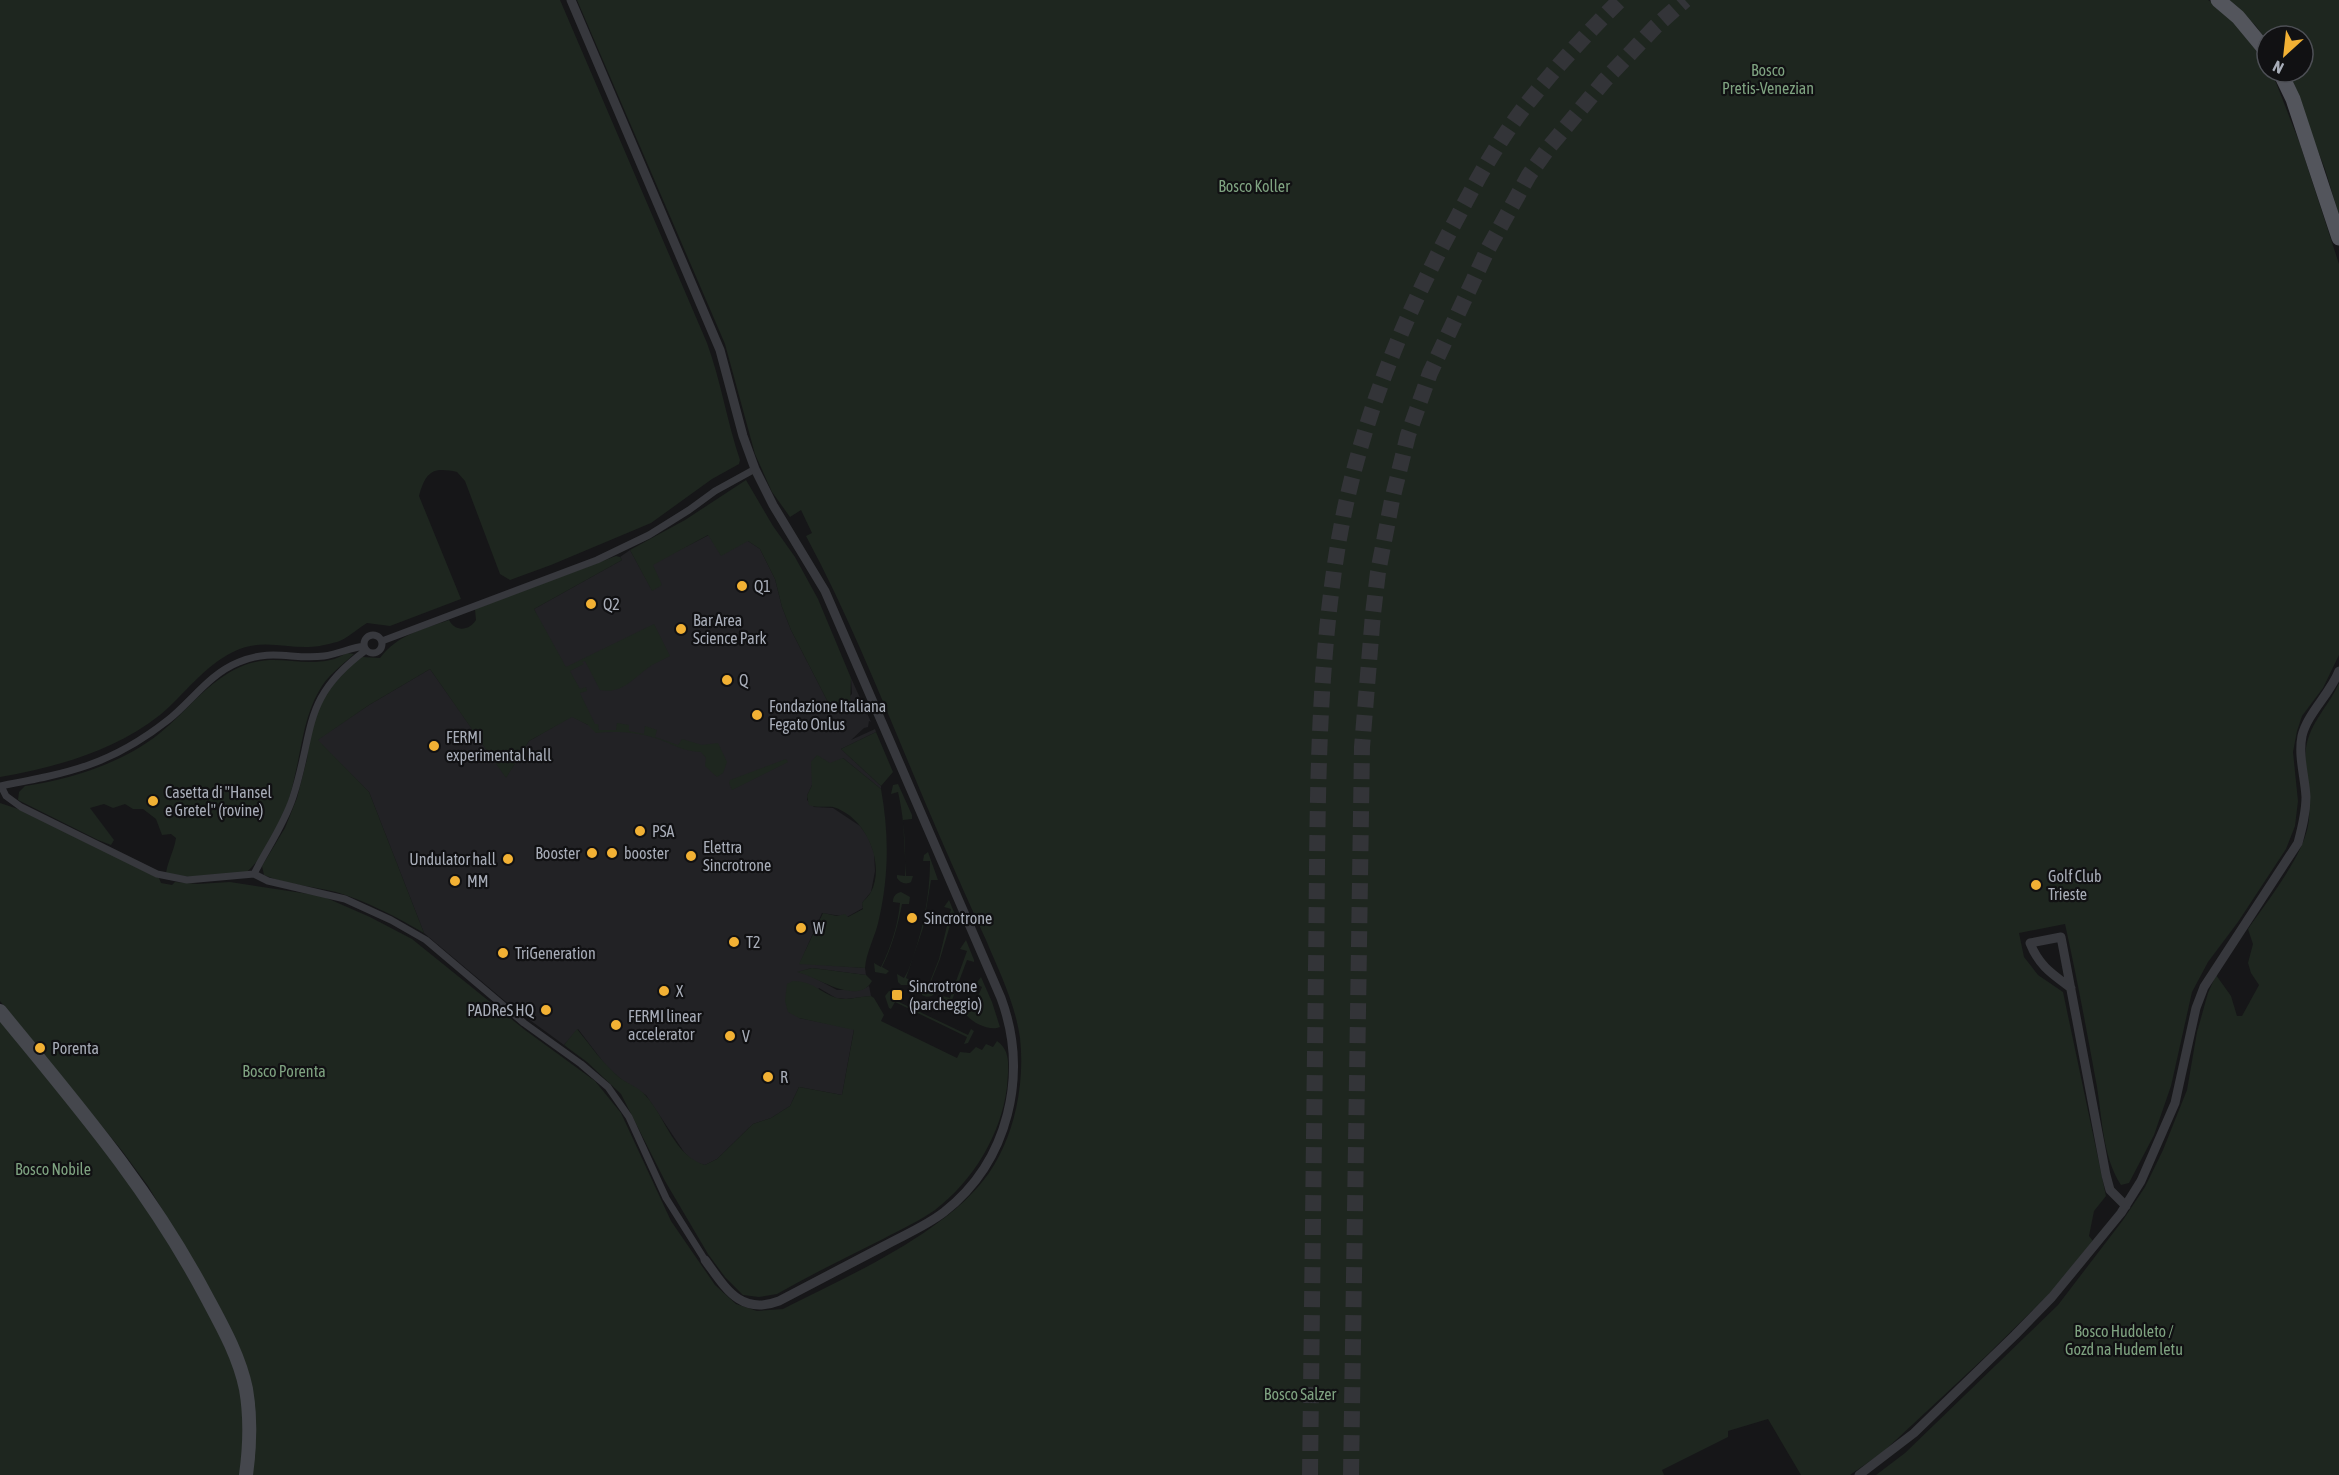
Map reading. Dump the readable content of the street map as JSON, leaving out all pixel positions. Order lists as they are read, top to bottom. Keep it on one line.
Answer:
{"parks":["Bosco Pretis-Venezian","Bosco Koller","Bosco Porenta","Bosco Nobile","Bosco Hudoleto / Gozd na Hudem letu","Bosco Salzer"],"places":{"other":["Q1","Q2","Bar Area Science Park","Q","Fondazione Italiana Fegato Onlus","FERMI experimental hall","Casetta di \"Hansel e Gretel\" (rovine)","PSA","Booster","booster","Elettra Sincrotrone","Undulator hall","MM","Golf Club Trieste","Sincrotrone","W","T2","TriGeneration","X","PADReS HQ","FERMI linear accelerator","V","Porenta","R"],"transit":["Sincrotrone (parcheggio)"]},"north":"bottom left"}
